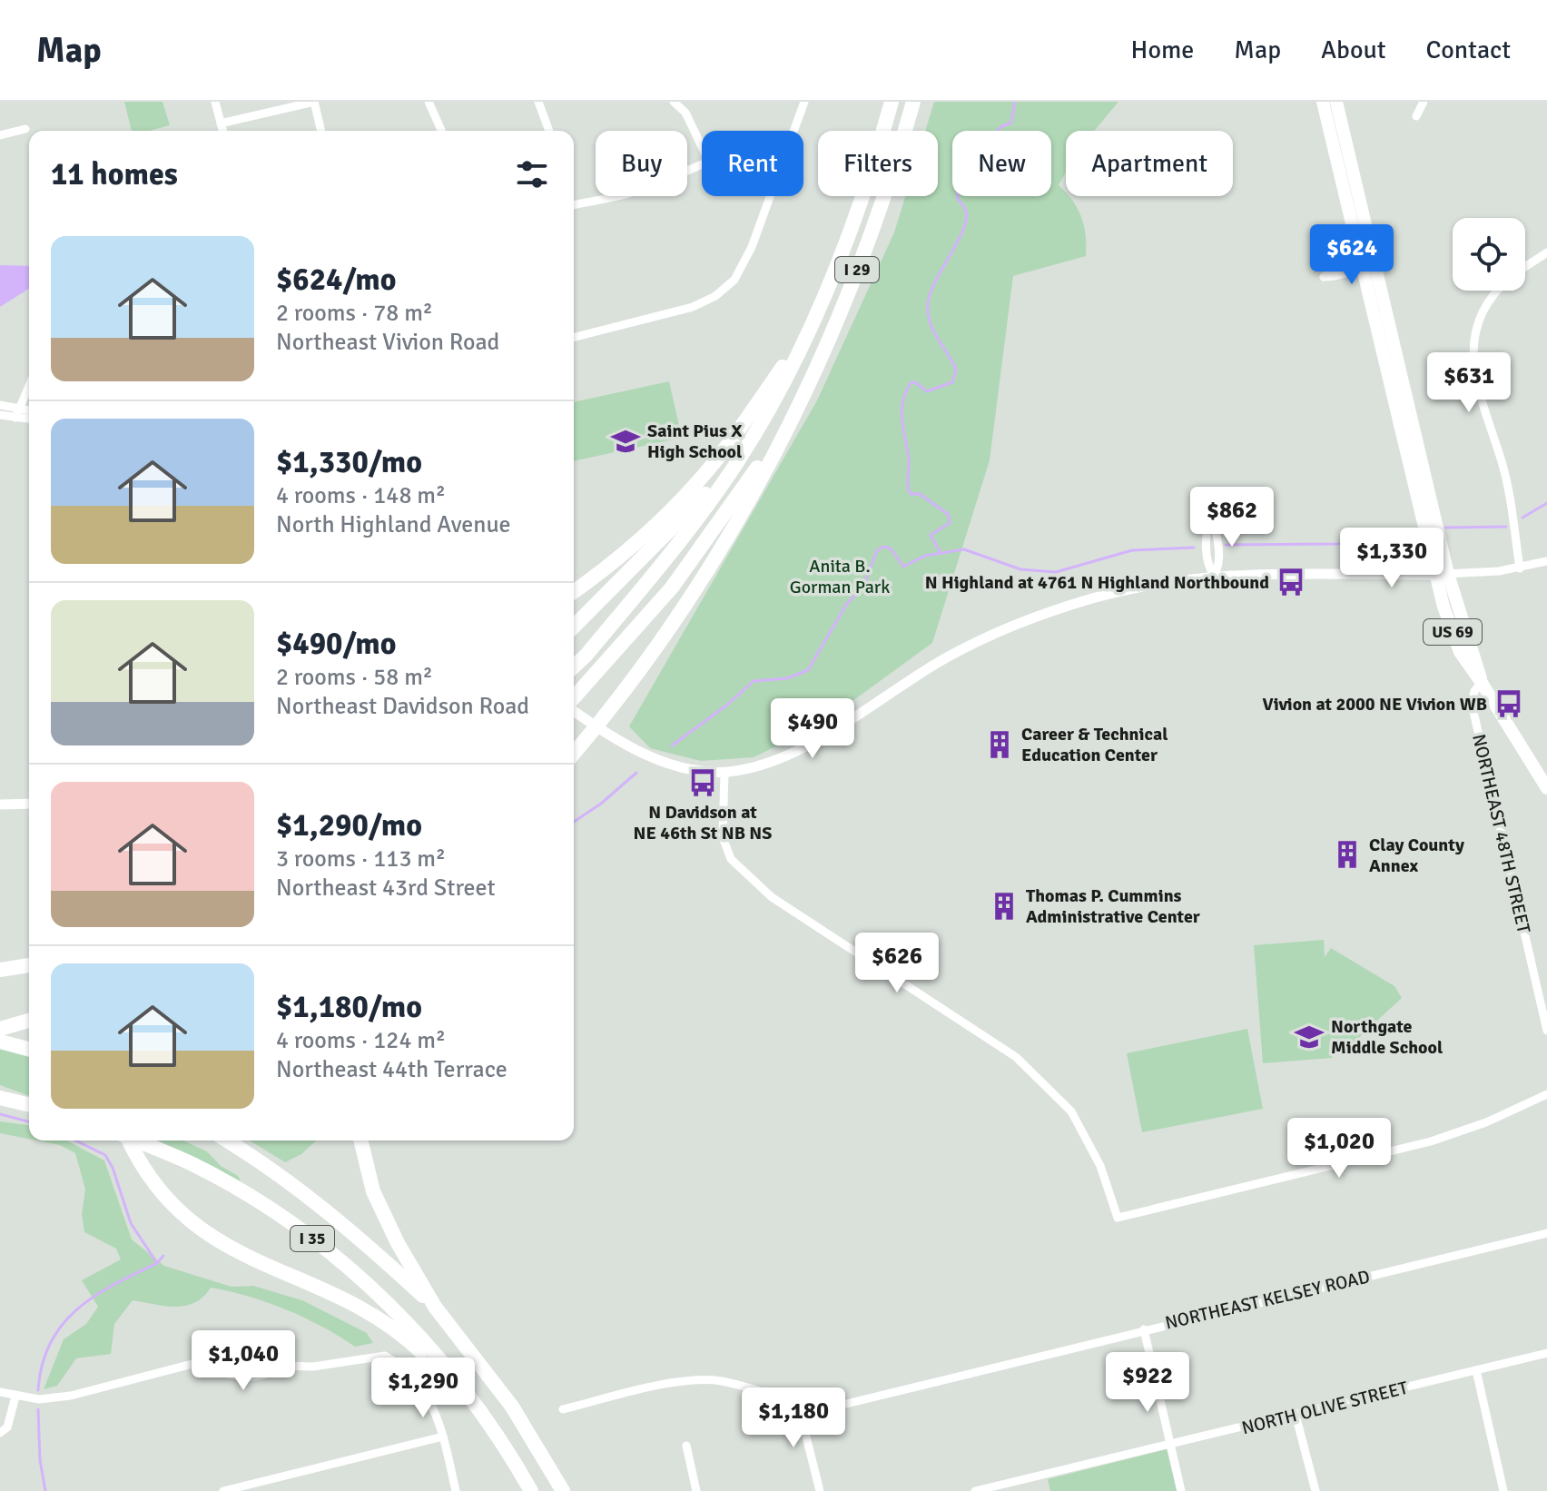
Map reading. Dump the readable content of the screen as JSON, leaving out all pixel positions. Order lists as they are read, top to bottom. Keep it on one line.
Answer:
{"streets":{"highway":["I 29","I 35"],"main road":["US 69"],"street":["NORTHEAST 48TH STREET","NORTHEAST KELSEY ROAD","NORTH OLIVE STREET"]},"crossings":[["US 69","NORTHEAST 48TH STREET"]],"parks":["Anita B. Gorman Park"],"places":{"school or university":["Saint Pius X High School","Northgate Middle School"],"bus stop":["N Highland at 4761 N Highland Northbound","Vivion at 2000 NE Vivion WB","N Davidson at NE 46th St NB NS"],"building":["Career & Technical Education Center","Clay County Annex","Thomas P. Cummins Administrative Center"]},"page":{"header":"Map","nav":["Home","Map","About","Contact"],"chip":["Buy","Rent","Filters","New","Apartment"],"heading":"11 homes","list":[{"name":"$624/mo","note":"2 rooms · 78 m² · Northeast Vivion Road"},{"name":"$1,330/mo","note":"4 rooms · 148 m² · North Highland Avenue"},{"name":"$490/mo","note":"2 rooms · 58 m² · Northeast Davidson Road"},{"name":"$1,290/mo","note":"3 rooms · 113 m² · Northeast 43rd Street"},{"name":"$1,180/mo","note":"4 rooms · 124 m² · Northeast 44th Terrace"}],"price":["$624","$631","$862","$1,330","$490","$626","$1,020","$1,040","$922","$1,290","$1,180"]}}
